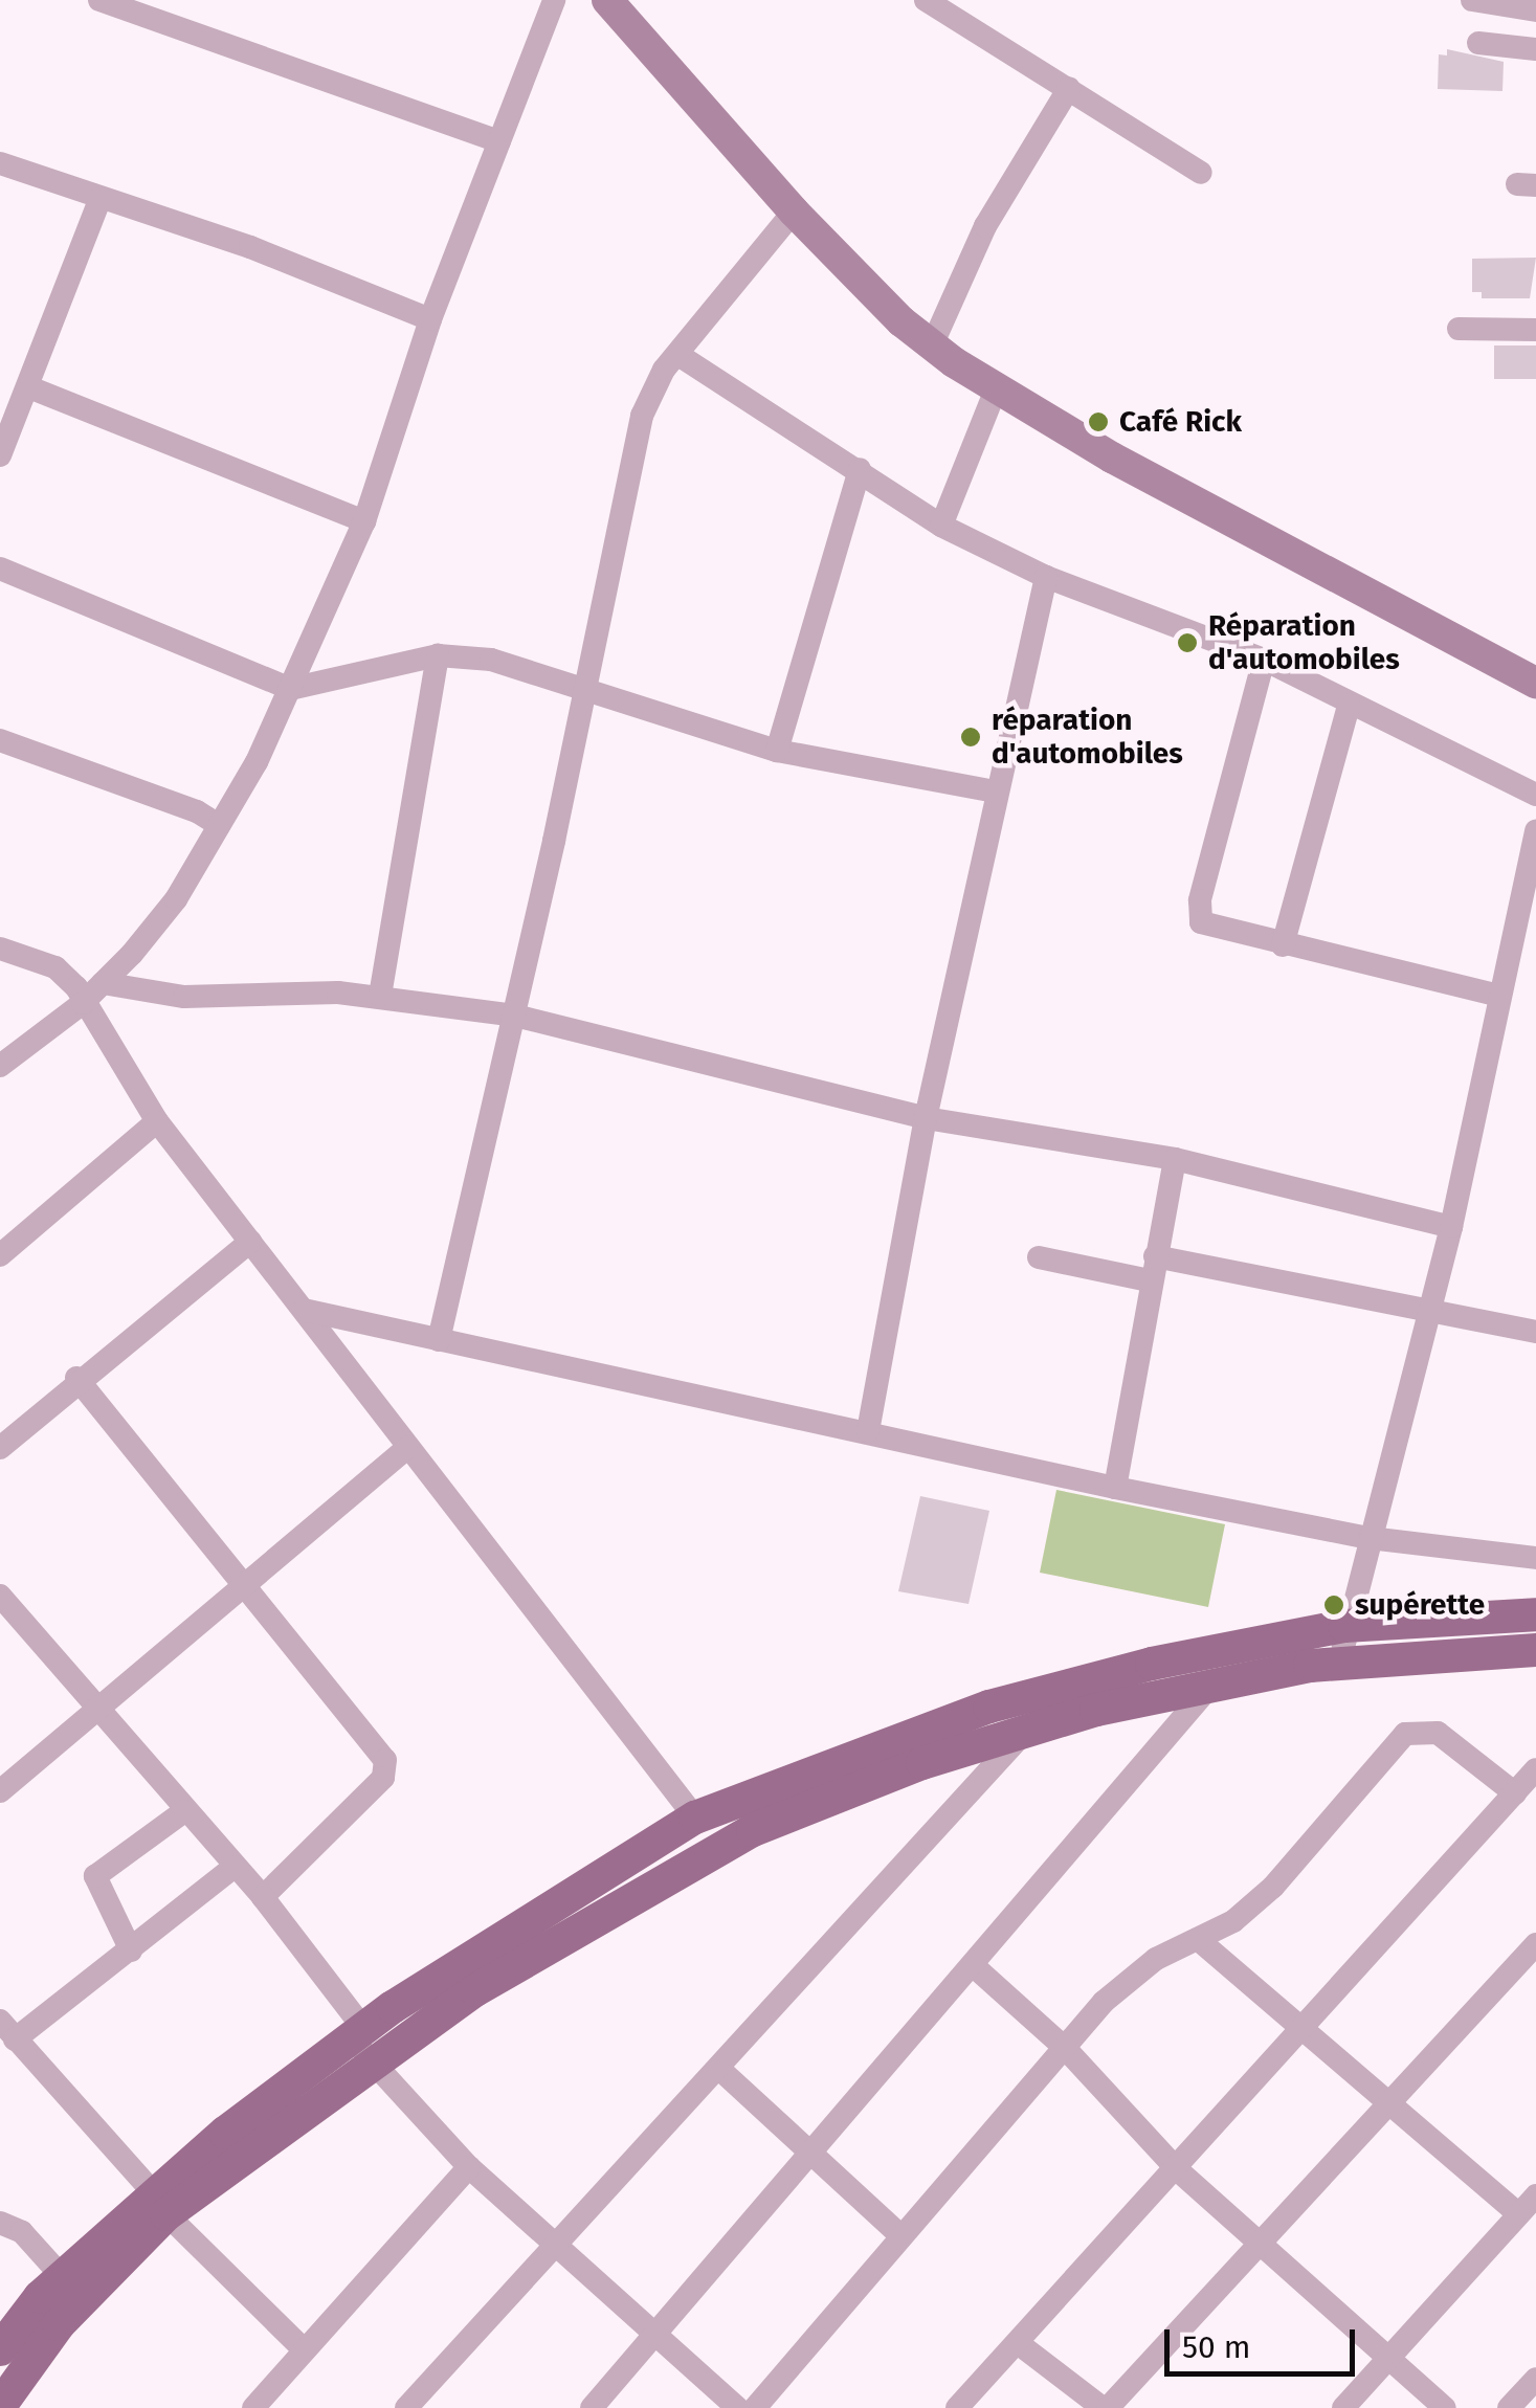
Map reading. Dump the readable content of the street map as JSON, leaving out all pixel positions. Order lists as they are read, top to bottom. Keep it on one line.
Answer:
{"places":["Café Rick","Réparation d'automobiles","réparation d'automobiles","supérette"],"scale_bar":"50 m"}
